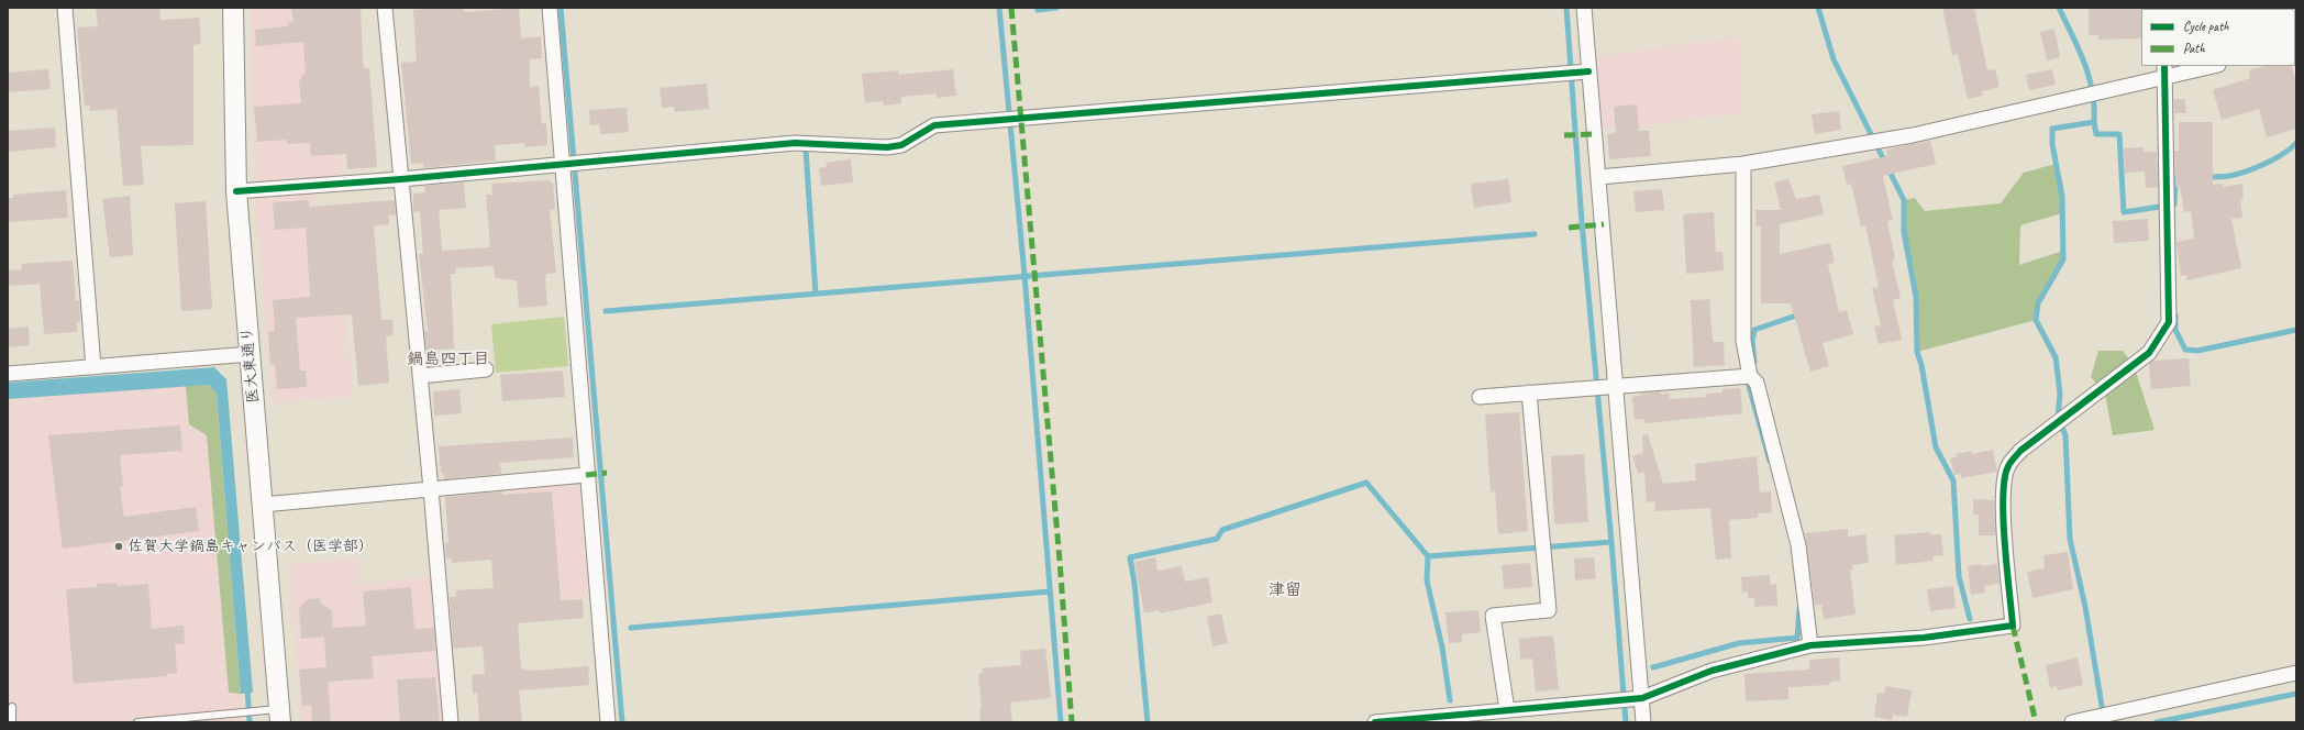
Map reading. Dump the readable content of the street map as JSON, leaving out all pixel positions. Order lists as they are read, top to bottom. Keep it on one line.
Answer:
{"streets":{"street":["医大東通り"]},"districts":["鍋島四丁目","津留"],"places":["佐賀大学鍋島キャンパス（医学部）"],"legend":["Cycle path","Path"]}
